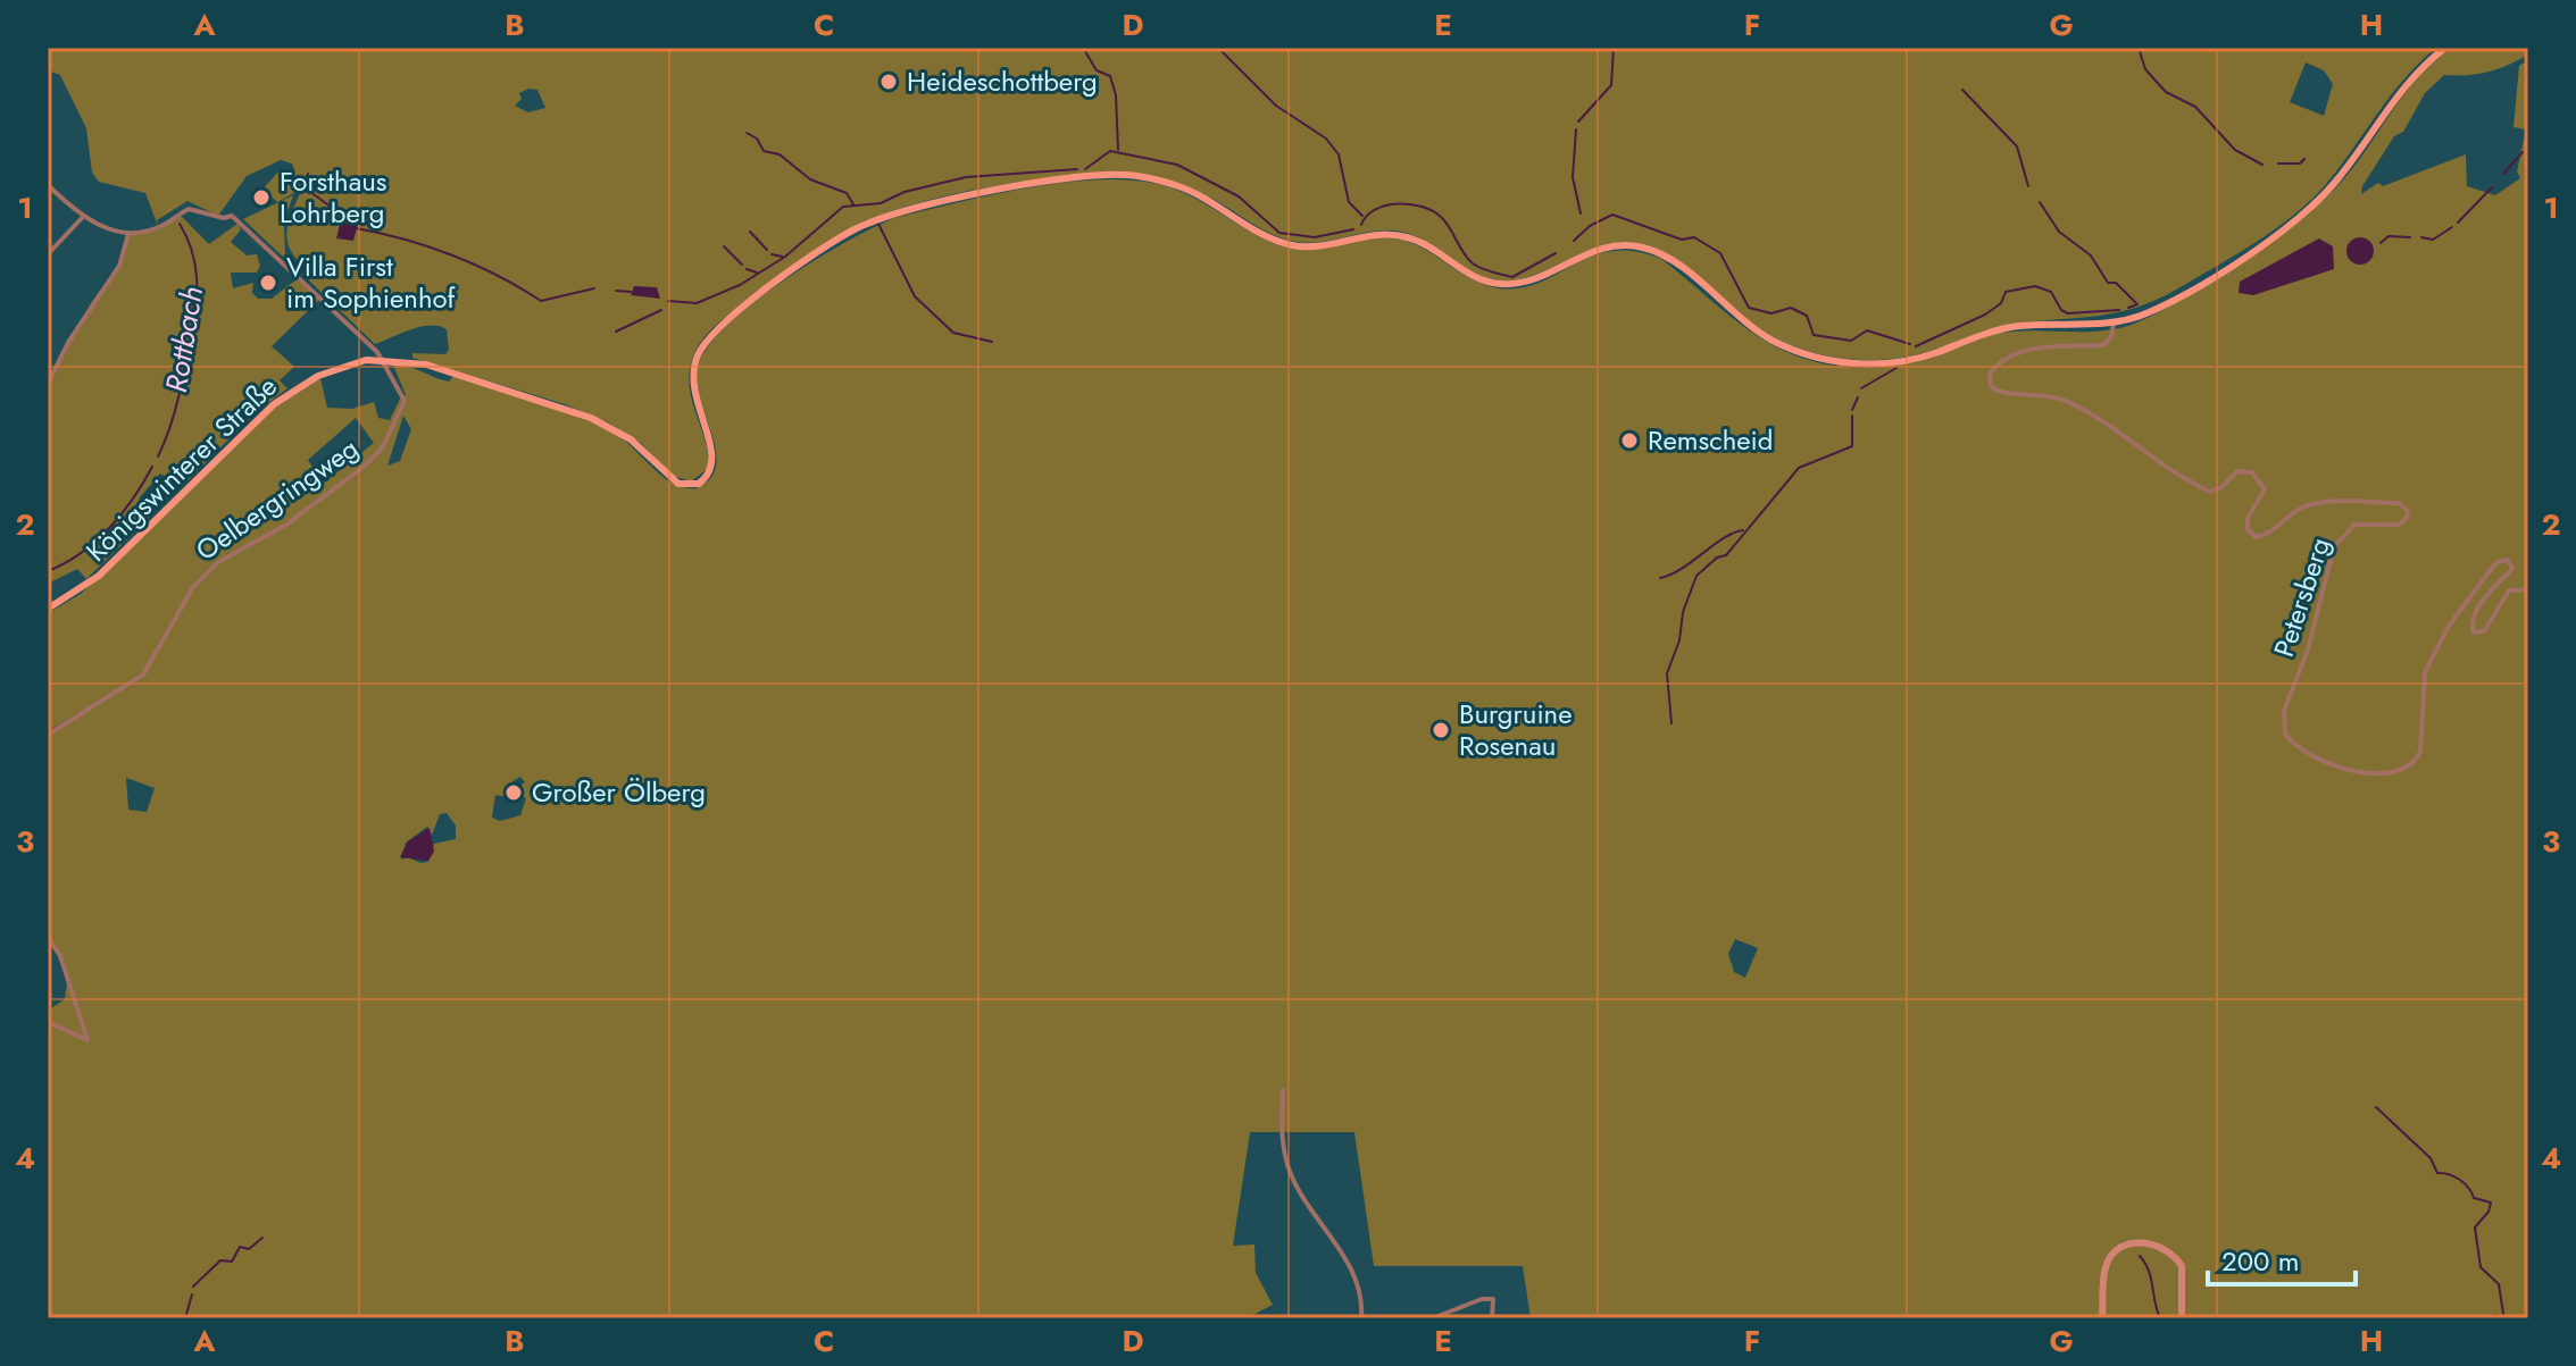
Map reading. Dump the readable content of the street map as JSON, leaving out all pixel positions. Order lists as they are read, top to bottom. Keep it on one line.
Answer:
{"streets":{"main road":["Königswinterer Straße"],"street":["Oelbergringweg","Petersberg"]},"crossings":[["Königswinterer Straße","Oelbergringweg"],["Königswinterer Straße","Petersberg"]],"water":["Rottbach"],"places":["Heideschottberg","Forsthaus Lohrberg","Villa First im Sophienhof","Remscheid","Burgruine Rosenau","Großer Ölberg"],"scale_bar":"200 m","grid":{"columns":["A","B","C","D","E","F","G","H"],"rows":["1","2","3","4"]}}
